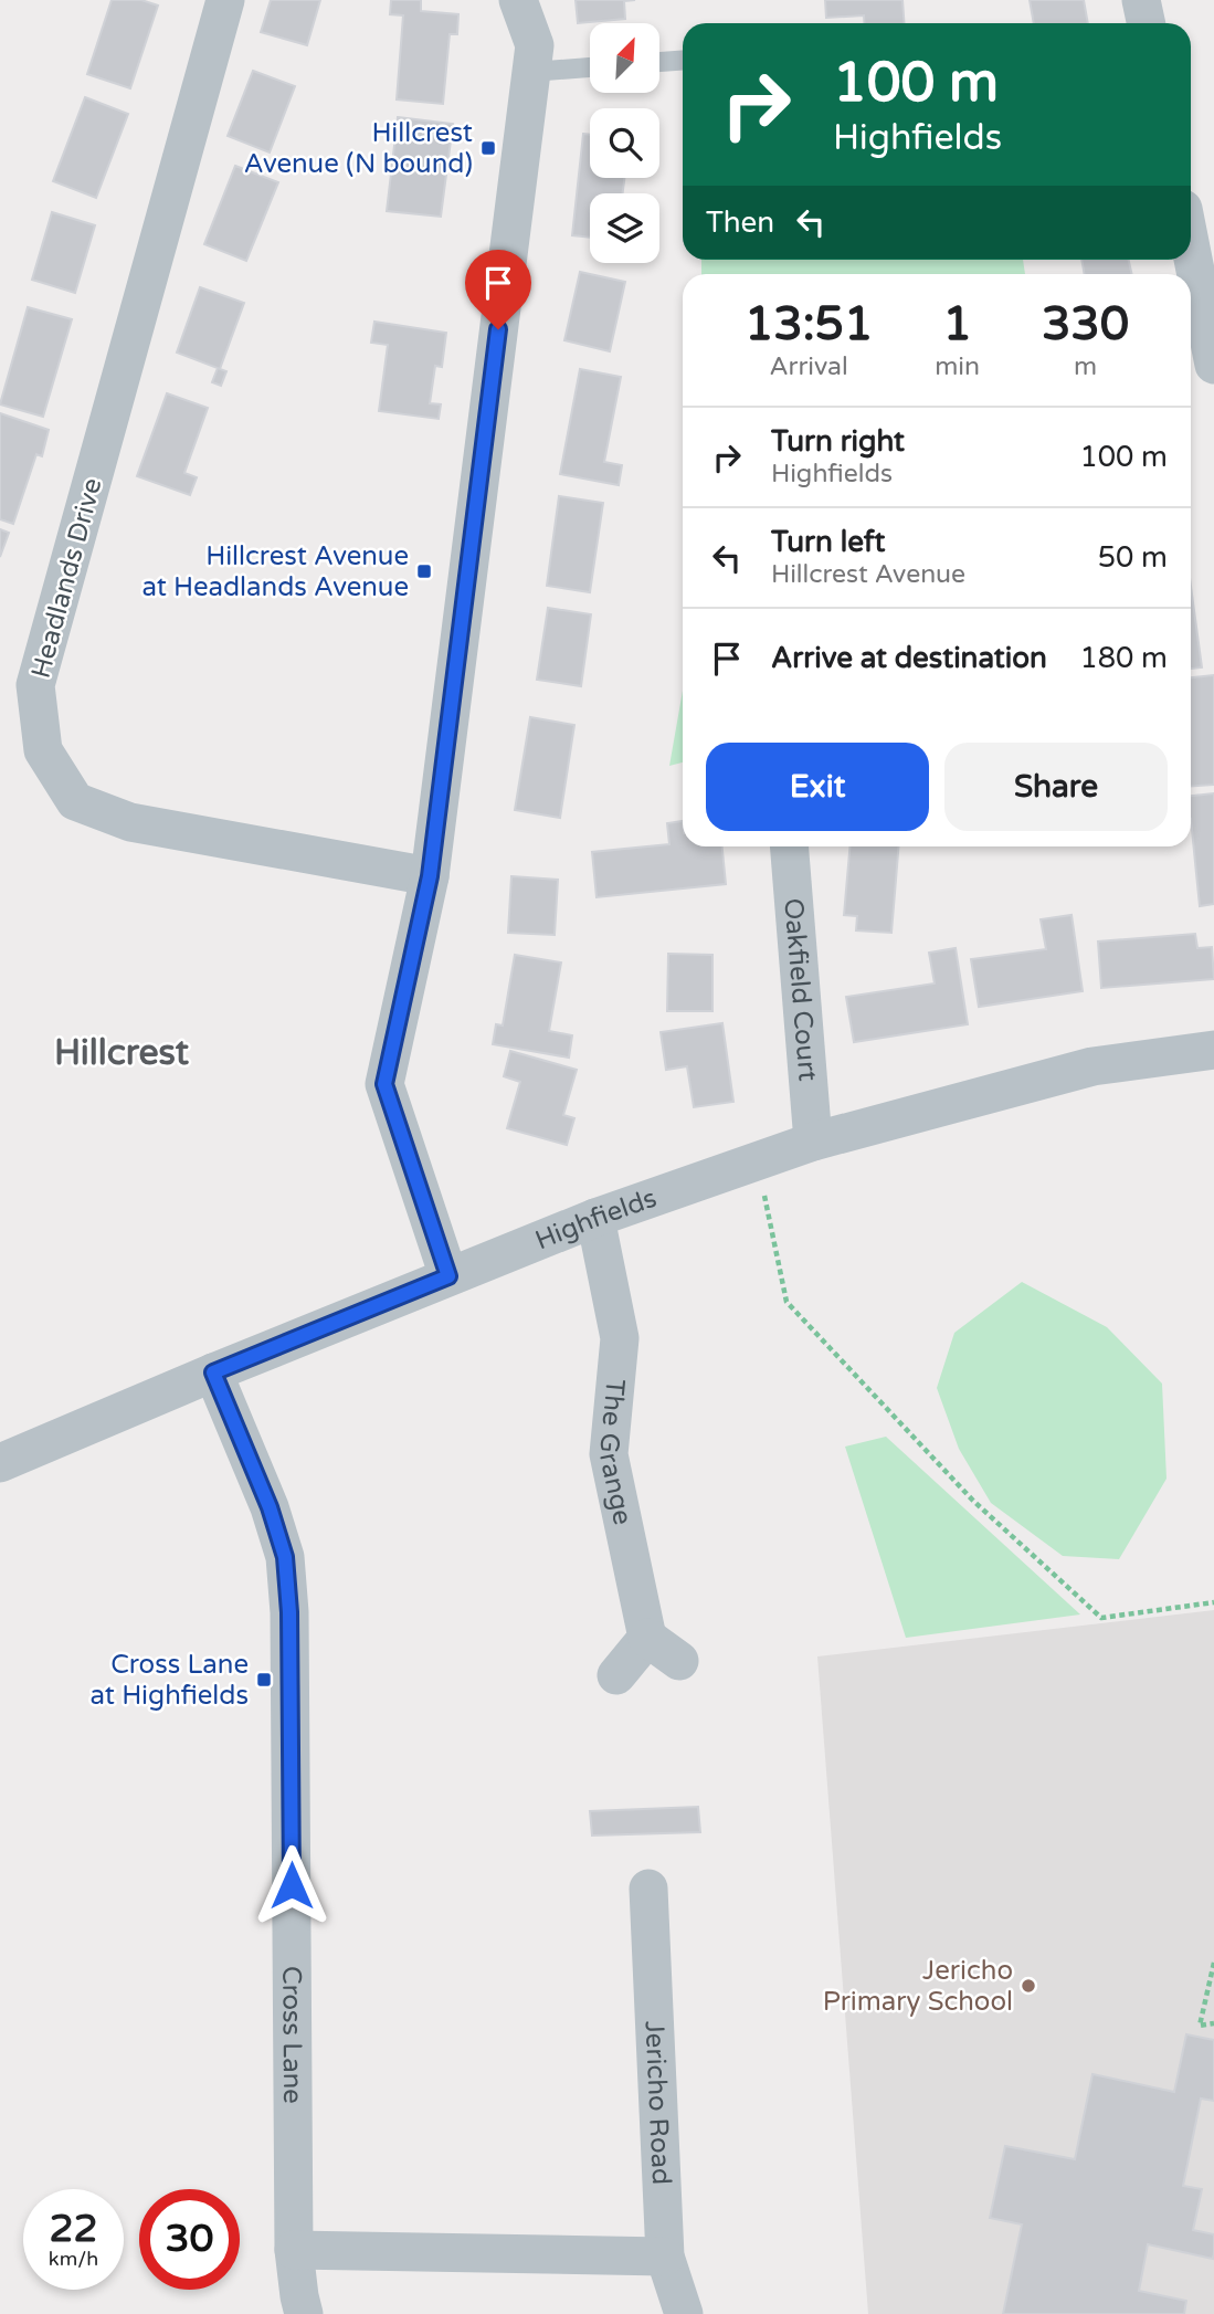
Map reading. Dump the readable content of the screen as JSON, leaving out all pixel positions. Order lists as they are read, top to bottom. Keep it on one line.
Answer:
{"streets":{"street":["Headlands Drive","Oakfield Court","Highfields","The Grange","Cross Lane","Jericho Road"]},"crossings":[["Oakfield Court","Highfields"],["Highfields","The Grange"],["Highfields","Cross Lane"]],"districts":["Hillcrest"],"places":{"transit":["Hillcrest Avenue (N bound)","Hillcrest Avenue at Headlands Avenue","Cross Lane at Highfields"],"other":["Jericho Primary School"]},"north":"top right","page":{"turn":["100 m","Highfields"],"then":"Then","eta":["13:51","Arrival","1","min","330","m"],"list":[{"name":"Turn right","note":"Highfields","value":"100 m"},{"name":"Turn left","note":"Hillcrest Avenue","value":"50 m"},{"name":"Arrive at destination","value":"180 m"}],"buttons":["Exit","Share"],"speed":"22 km/h","limit":"30"}}
